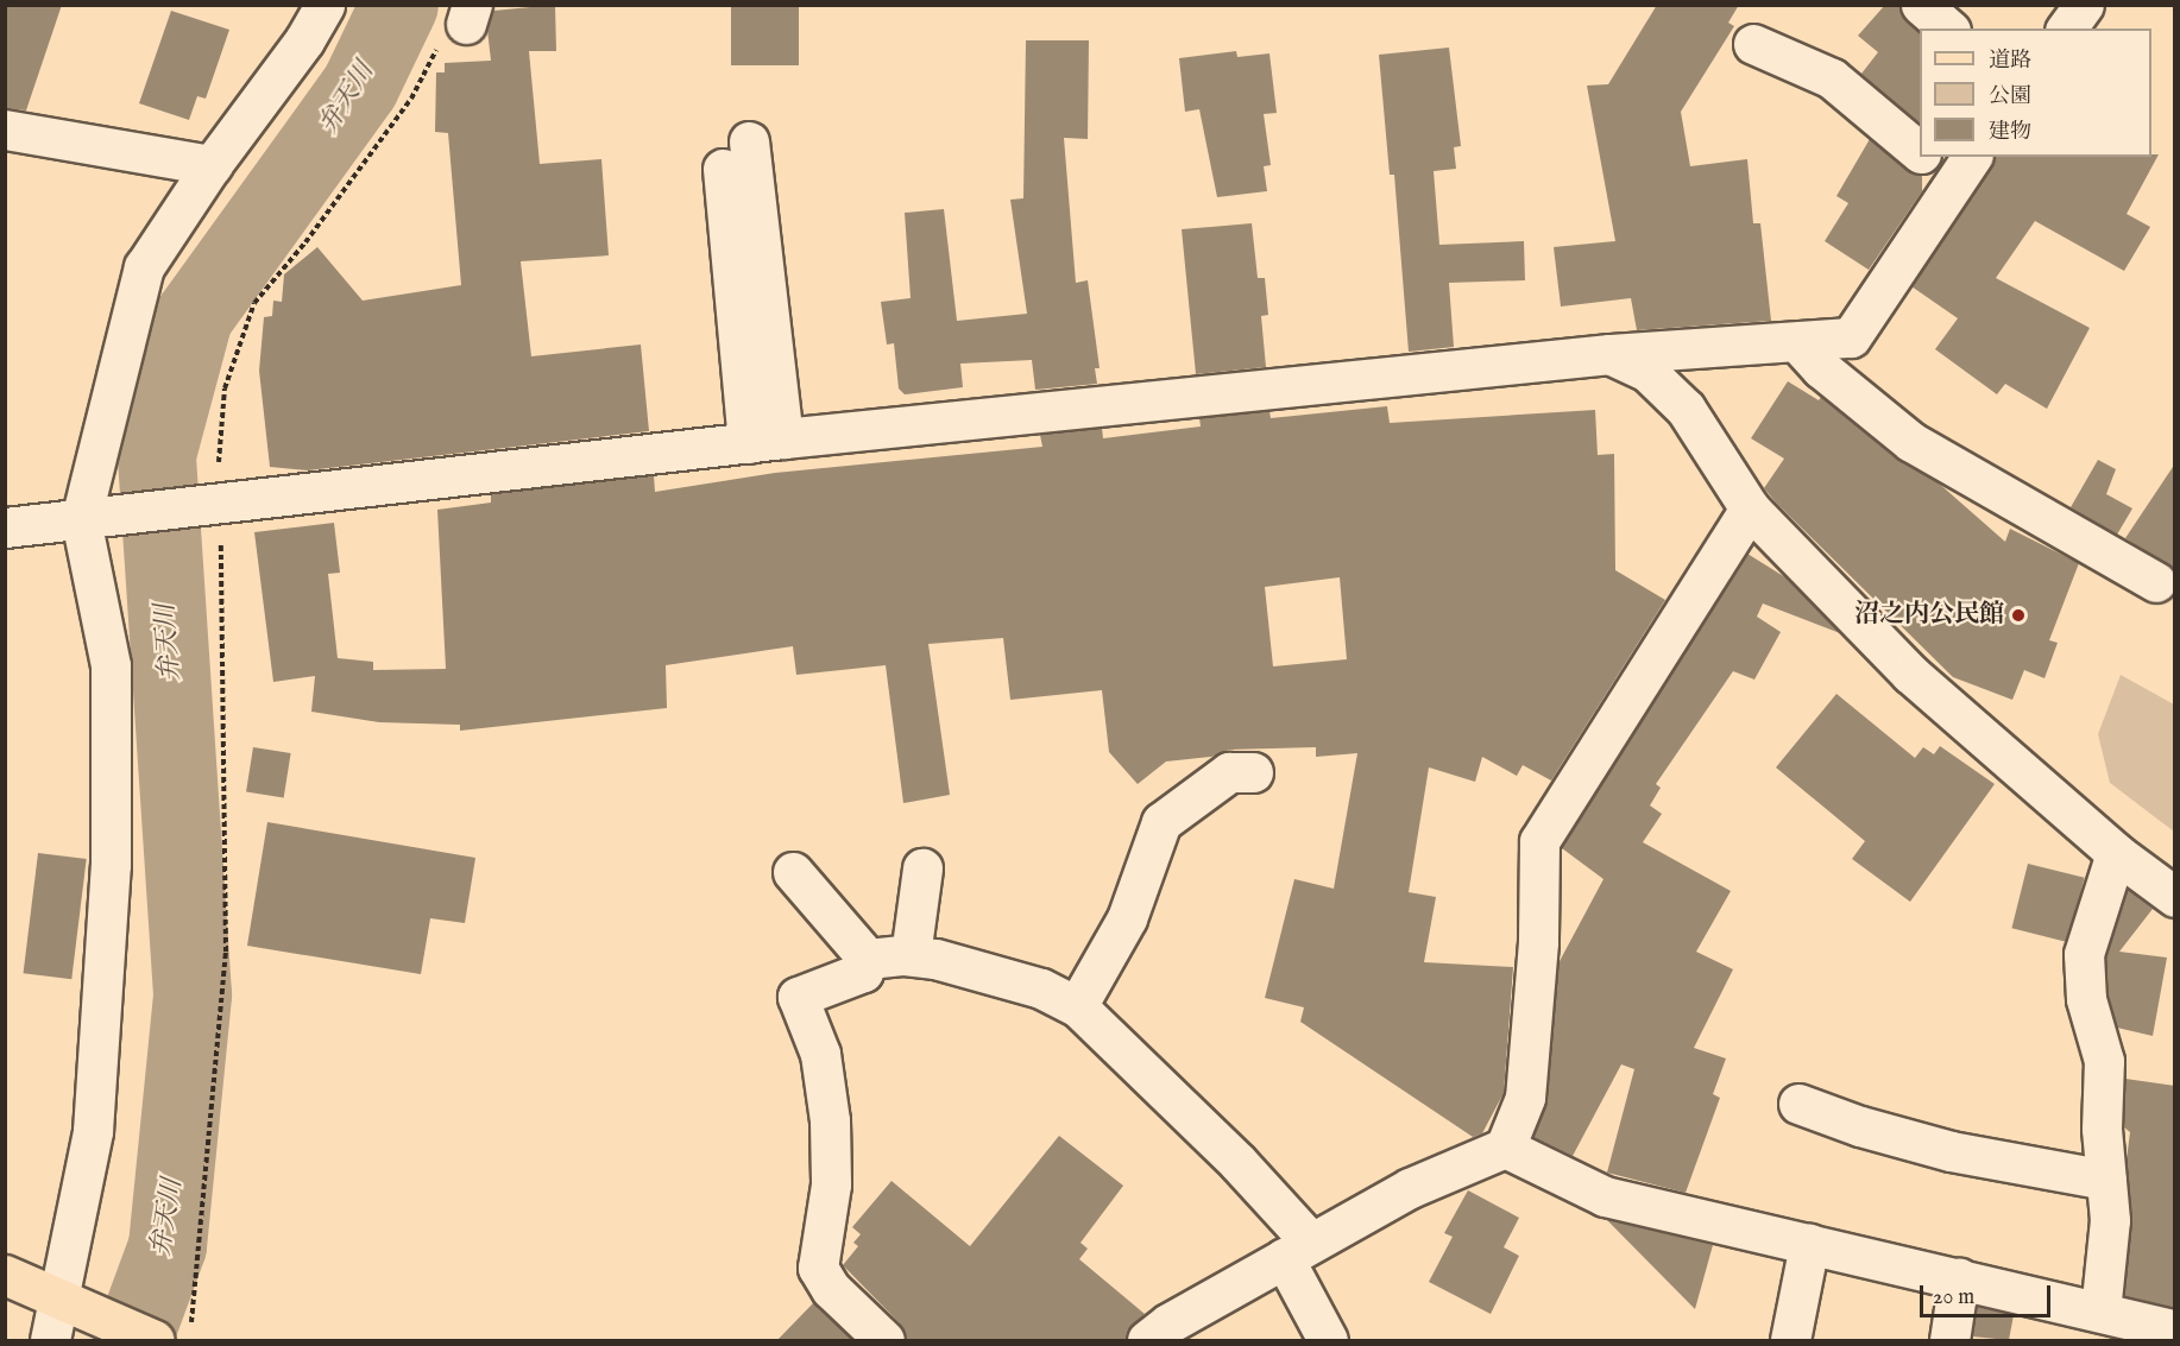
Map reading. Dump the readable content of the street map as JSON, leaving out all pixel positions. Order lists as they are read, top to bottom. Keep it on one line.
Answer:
{"water":["弁天川"],"places":["沼之内公民館"],"legend":["道路","公園","建物"],"scale_bar":"20 m"}
